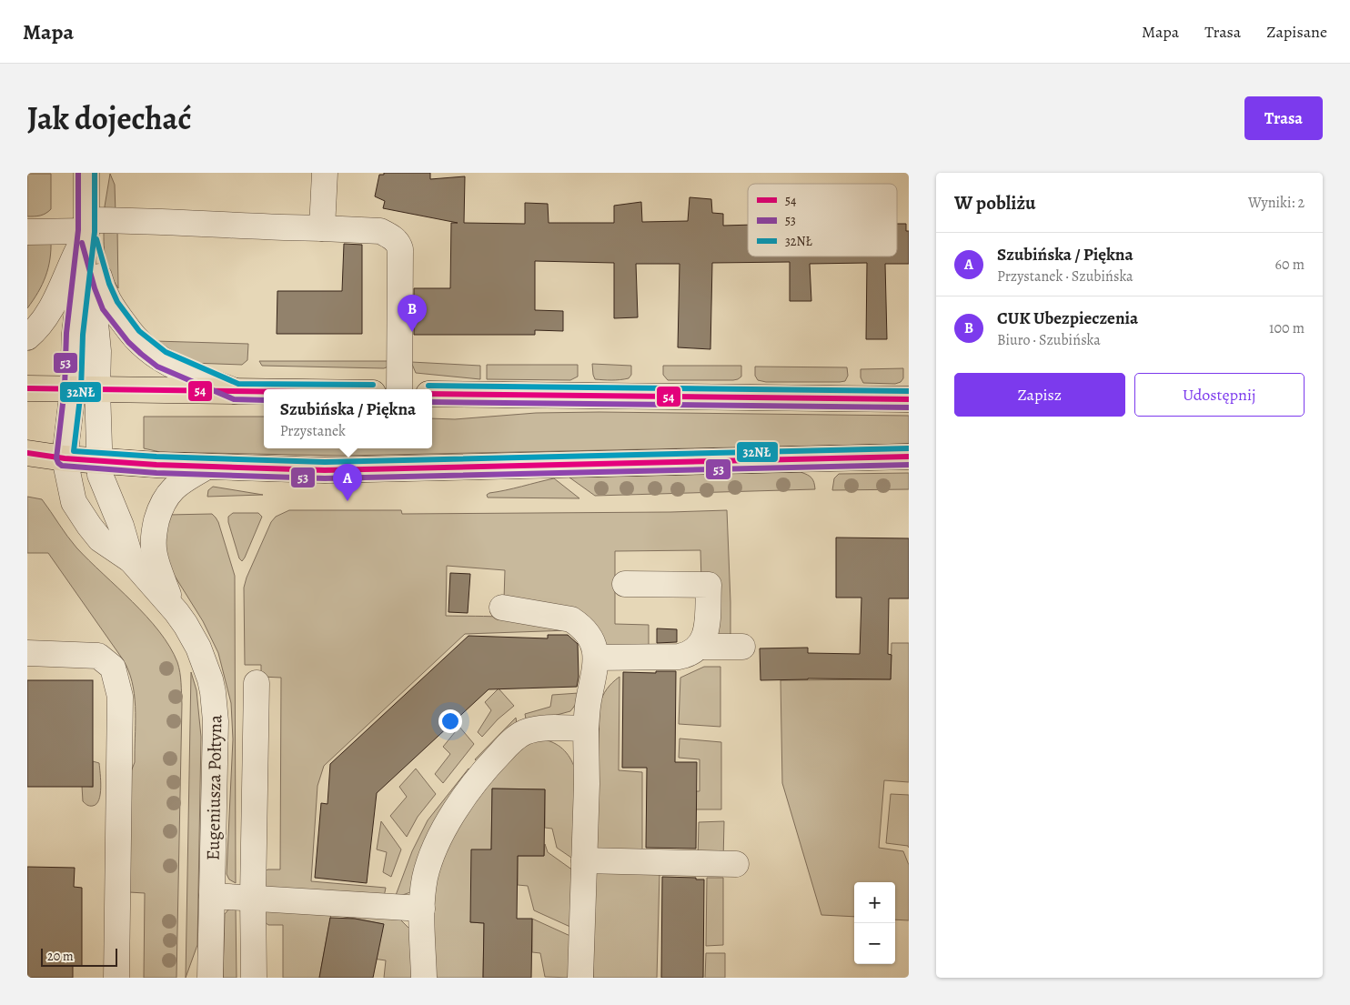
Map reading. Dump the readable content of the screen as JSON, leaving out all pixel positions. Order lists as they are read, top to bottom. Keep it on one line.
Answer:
{"streets":{"street":["Eugeniusza Połtyna"]},"lines":["transit line 53","transit line 32NŁ","transit line 54"],"legend":["54","53","32NŁ"],"scale_bar":"20 m","page":{"header":"Mapa","nav":["Mapa","Trasa","Zapisane"],"title":"Jak dojechać","buttons":["Trasa",["Zapisz","Udostępnij"]],"heading":["W pobliżu","Wyniki: 2"],"list":[{"mark":"A","name":"Szubińska / Piękna","note":"Przystanek · Szubińska","value":"60 m"},{"mark":"B","name":"CUK Ubezpieczenia","note":"Biuro · Szubińska","value":"100 m"}],"pins":["B","A"],"popup":["Szubińska / Piękna","Przystanek"],"map_buttons":["+","−"],"scale":"20 m"}}
